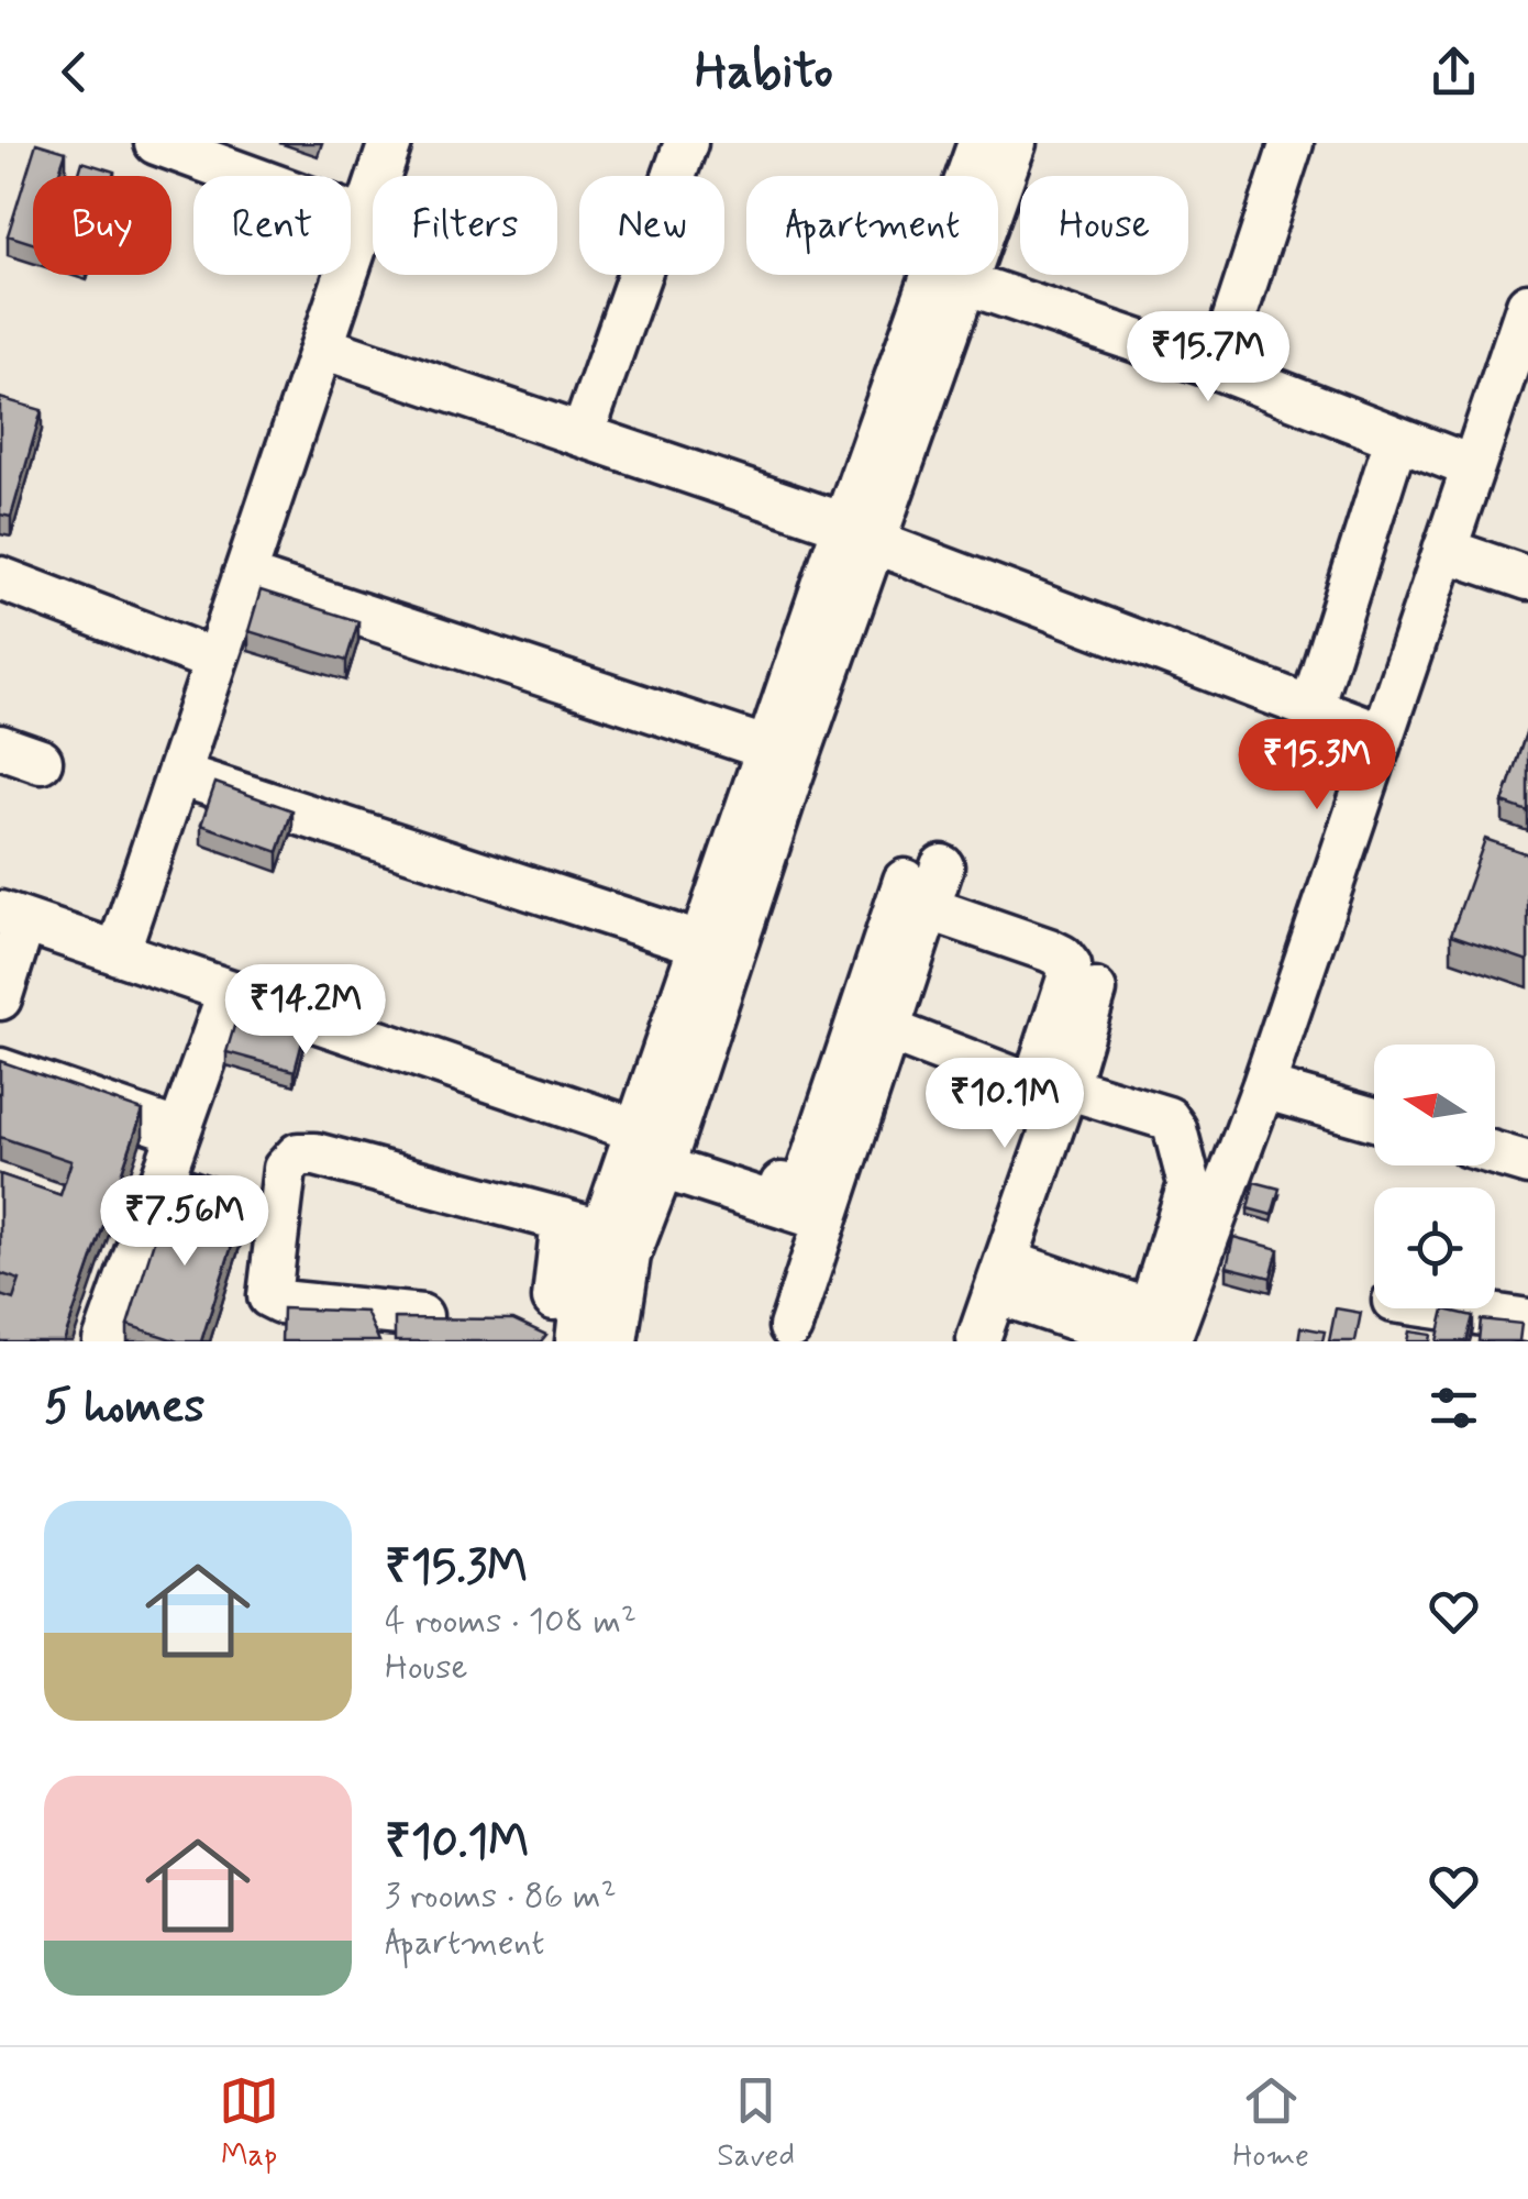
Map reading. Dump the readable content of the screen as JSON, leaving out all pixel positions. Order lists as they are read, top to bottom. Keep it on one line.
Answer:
{"north":"left","page":{"header":"Habito","chip":["Buy","Rent","Filters","New","Apartment","House"],"price":["₹15.7M","₹15.3M","₹14.2M","₹10.1M","₹7.56M"],"heading":"5 homes","list":[{"name":"₹15.3M","note":"4 rooms · 108 m² · House"},{"name":"₹10.1M","note":"3 rooms · 86 m² · Apartment"}],"tabs":["Map","Saved","Home"]}}
